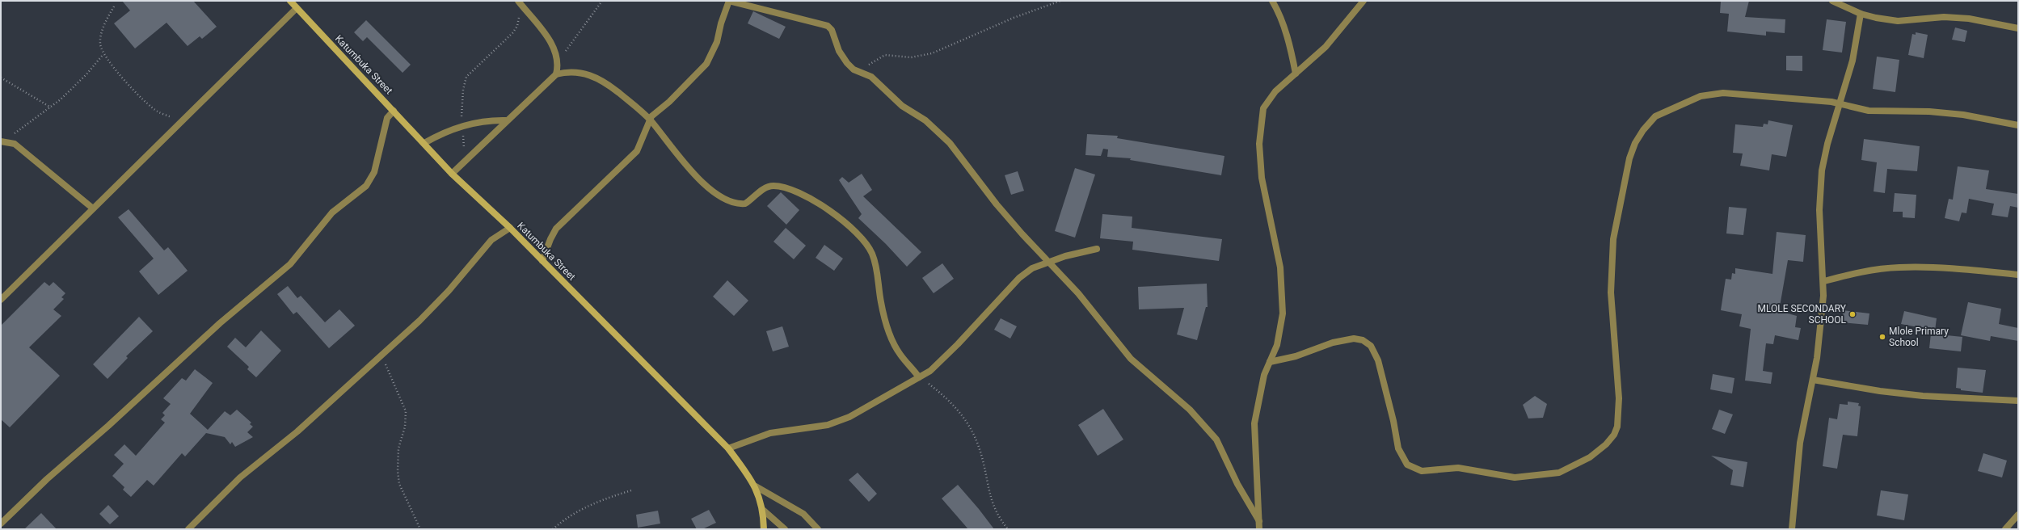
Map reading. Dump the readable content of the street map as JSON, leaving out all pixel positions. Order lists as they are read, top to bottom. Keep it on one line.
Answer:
{"streets":{"main road":["Katumbuka Street"]},"places":["MLOLE SECONDARY SCHOOL","Mlole Primary School"]}
